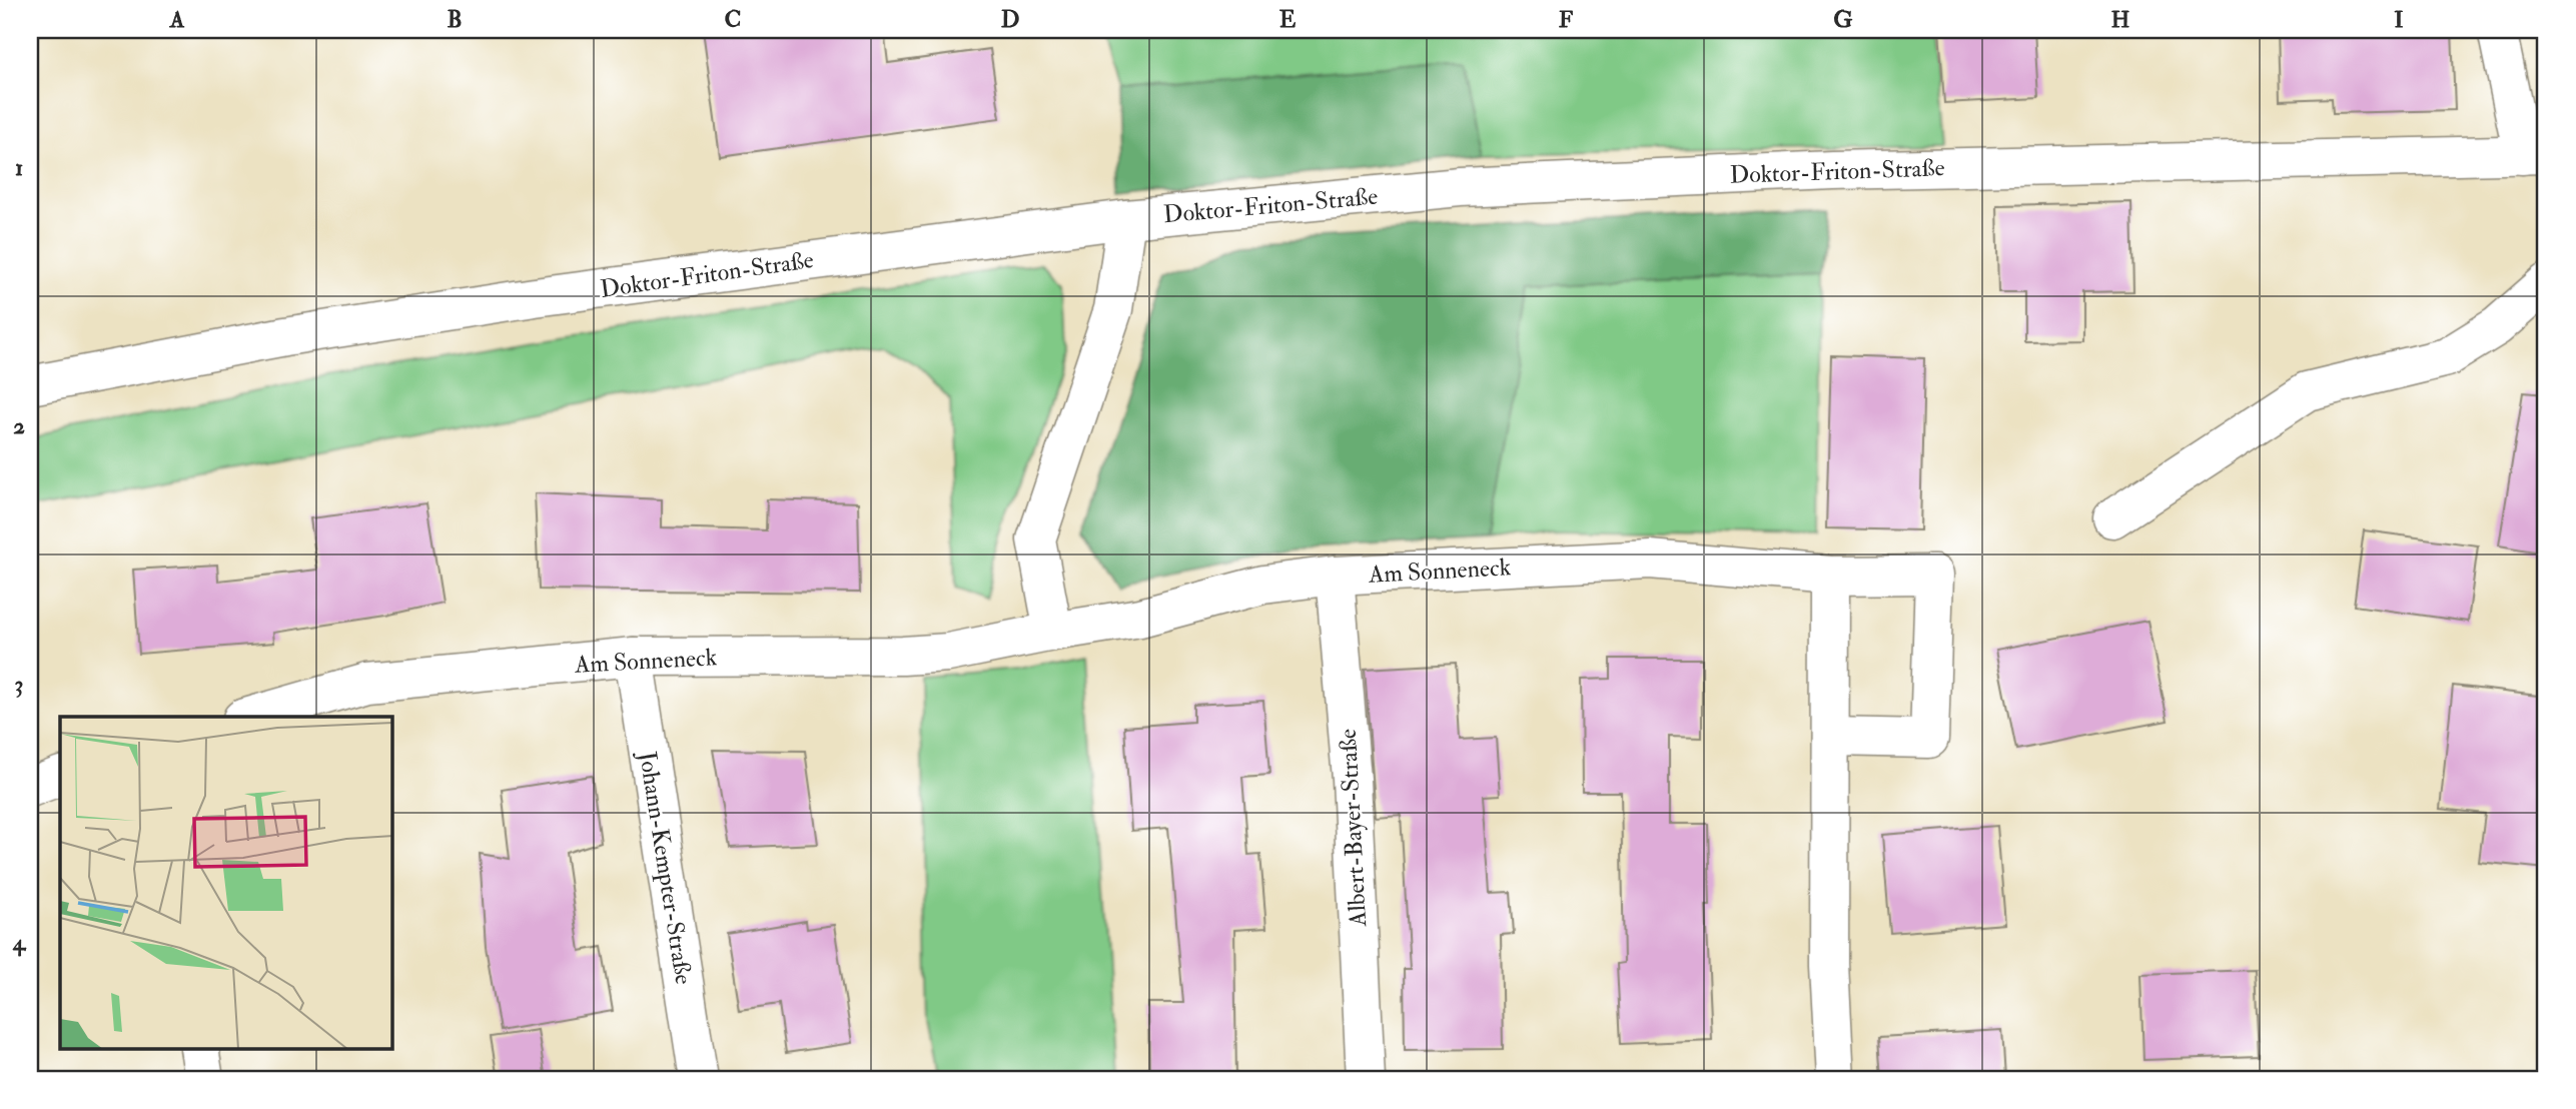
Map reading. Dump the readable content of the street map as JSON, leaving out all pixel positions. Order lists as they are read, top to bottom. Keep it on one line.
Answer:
{"streets":{"street":["Doktor-Friton-Straße","Am Sonneneck","Albert-Bayer-Straße","Johann-Kempter-Straße"]},"crossings":[["Am Sonneneck","Albert-Bayer-Straße"],["Am Sonneneck","Johann-Kempter-Straße"]],"grid":{"columns":["A","B","C","D","E","F","G","H","I"],"rows":["1","2","3","4"]}}
